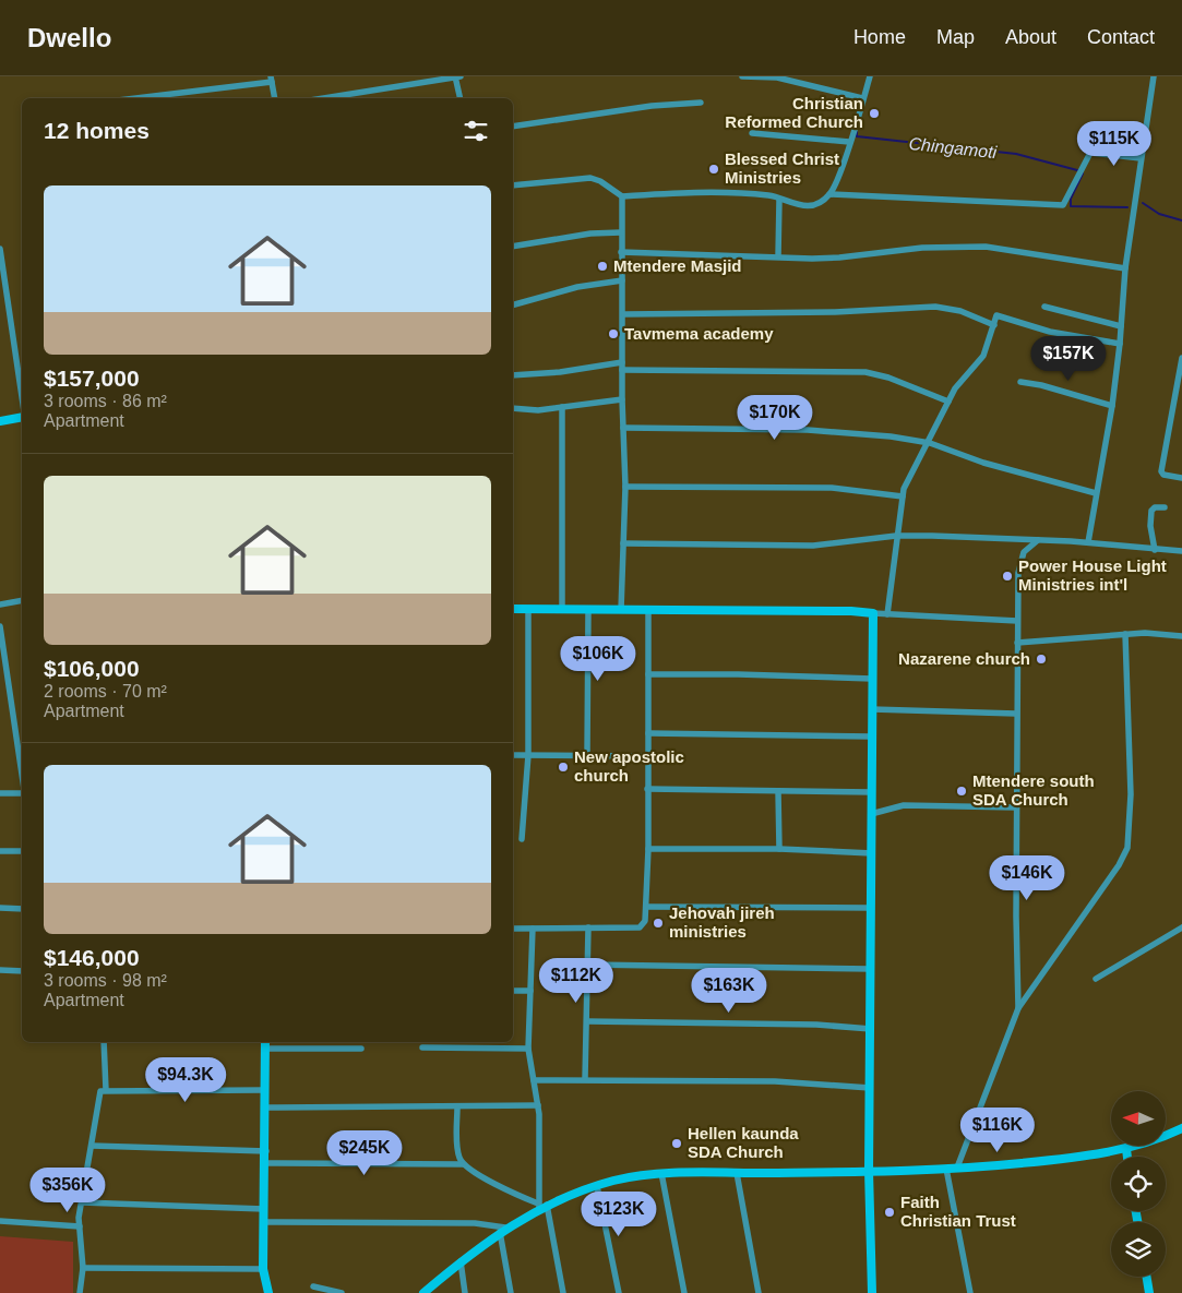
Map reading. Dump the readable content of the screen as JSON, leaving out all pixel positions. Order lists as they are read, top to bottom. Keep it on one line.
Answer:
{"water":["Chingamoti"],"places":["Christian Reformed Church","Blessed Christ Ministries","Mtendere Masjid","Tavmema academy","Power House Light Ministries int'l","Nazarene church","New apostolic church","Mtendere south SDA Church","Jehovah jireh ministries","Hellen kaunda SDA Church","Faith Christian Trust"],"north":"left","page":{"header":"Dwello","nav":["Home","Map","About","Contact"],"heading":"12 homes","price":["$115K","$157K","$170K","$106K","$146K","$112K","$163K","$94.3K","$116K","$245K","$356K","$123K"],"list":[{"name":"$157,000","note":"3 rooms · 86 m² · Apartment"},{"name":"$106,000","note":"2 rooms · 70 m² · Apartment"},{"name":"$146,000","note":"3 rooms · 98 m² · Apartment"}]}}
